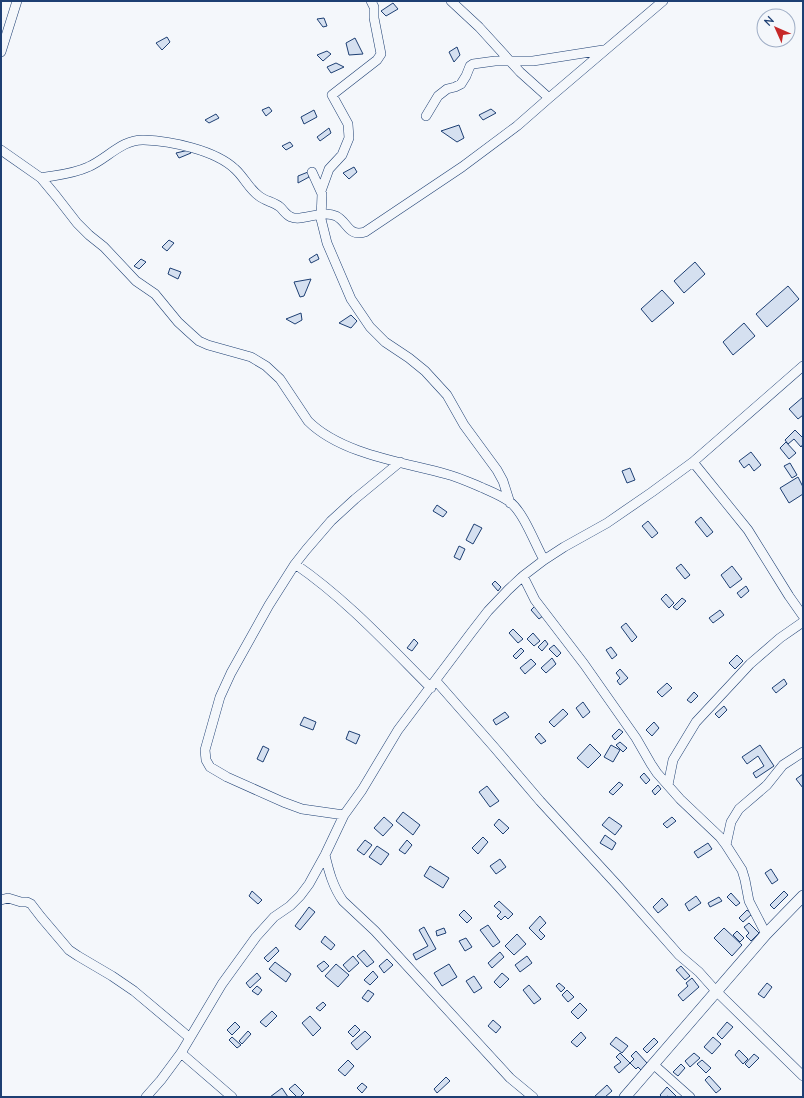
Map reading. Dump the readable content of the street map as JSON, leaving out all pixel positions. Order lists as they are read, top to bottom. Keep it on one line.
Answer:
{"north":"top left"}
